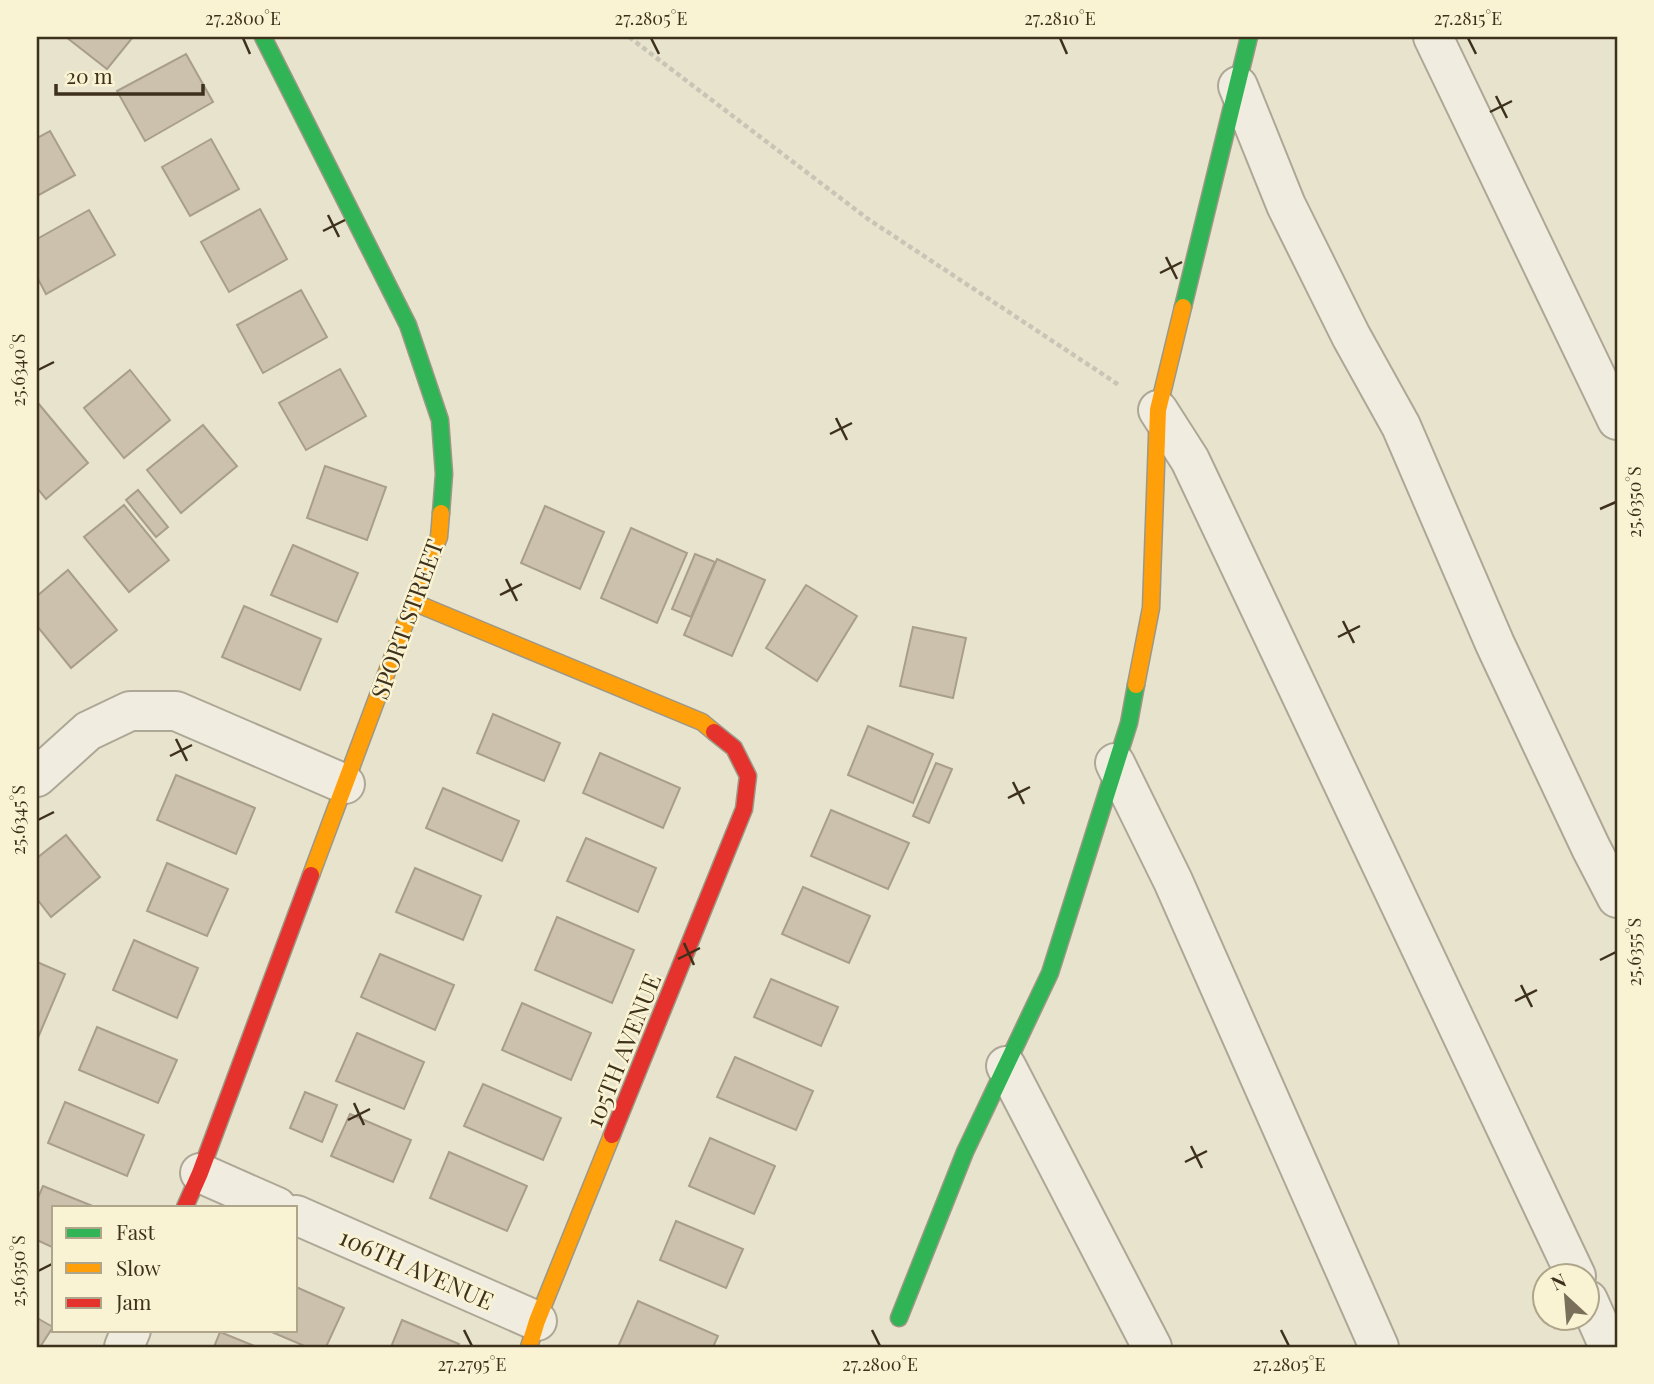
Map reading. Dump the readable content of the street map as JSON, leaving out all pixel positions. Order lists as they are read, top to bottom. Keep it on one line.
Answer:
{"streets":{"street":["SPORT STREET","105TH AVENUE","106TH AVENUE"]},"crossings":[["SPORT STREET","105TH AVENUE"],["105TH AVENUE","106TH AVENUE"]],"legend":["Fast","Slow","Jam"],"scale_bar":"20 m","north":"top left","coordinates":["27.2800°E","27.2805°E","27.2810°E","27.2815°E","25.6340°S","25.6350°S","25.6345°S","25.6355°S","27.2795°E"]}
